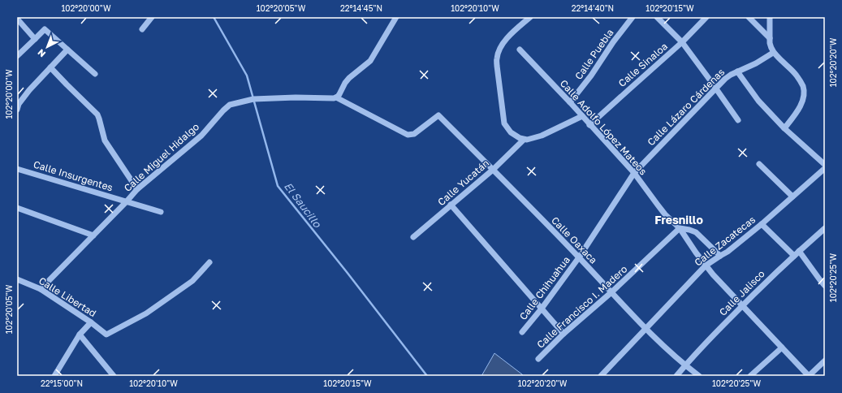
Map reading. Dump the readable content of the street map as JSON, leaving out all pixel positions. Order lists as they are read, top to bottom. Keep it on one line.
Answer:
{"streets":{"street":["Calle Puebla","Calle Sinaloa","Calle Lázaro Cárdenas","Calle Adolfo López Mateos","Calle Miguel Hidalgo","Calle Insurgentes","Calle Yucatán","Calle Oaxaca","Calle Zacatecas","Calle Chihuahua","Calle Jalisco","Calle Libertad","Calle Francisco I. Madero"]},"crossings":[["Calle Puebla","Calle Adolfo López Mateos"],["Calle Sinaloa","Calle Adolfo López Mateos"],["Calle Lázaro Cárdenas","Calle Adolfo López Mateos"],["Calle Lázaro Cárdenas","Calle Chihuahua"],["Calle Adolfo López Mateos","Calle Zacatecas"],["Calle Adolfo López Mateos","Calle Chihuahua"],["Calle Adolfo López Mateos","Calle Jalisco"],["Calle Adolfo López Mateos","Calle Francisco I. Madero"],["Calle Miguel Hidalgo","Calle Insurgentes"],["Calle Miguel Hidalgo","Calle Oaxaca"],["Calle Miguel Hidalgo","Calle Libertad"],["Calle Yucatán","Calle Oaxaca"],["Calle Oaxaca","Calle Zacatecas"],["Calle Oaxaca","Calle Chihuahua"],["Calle Oaxaca","Calle Jalisco"],["Calle Oaxaca","Calle Francisco I. Madero"]],"districts":["Fresnillo"],"water":["El Saucillo"],"north":"bottom left","coordinates":["102°20'00\"W","102°20'05\"W","22°14'45\"N","102°20'10\"W","22°14'40\"N","102°20'15\"W","102°20'20\"W","102°20'25\"W","22°15'00\"N"]}
